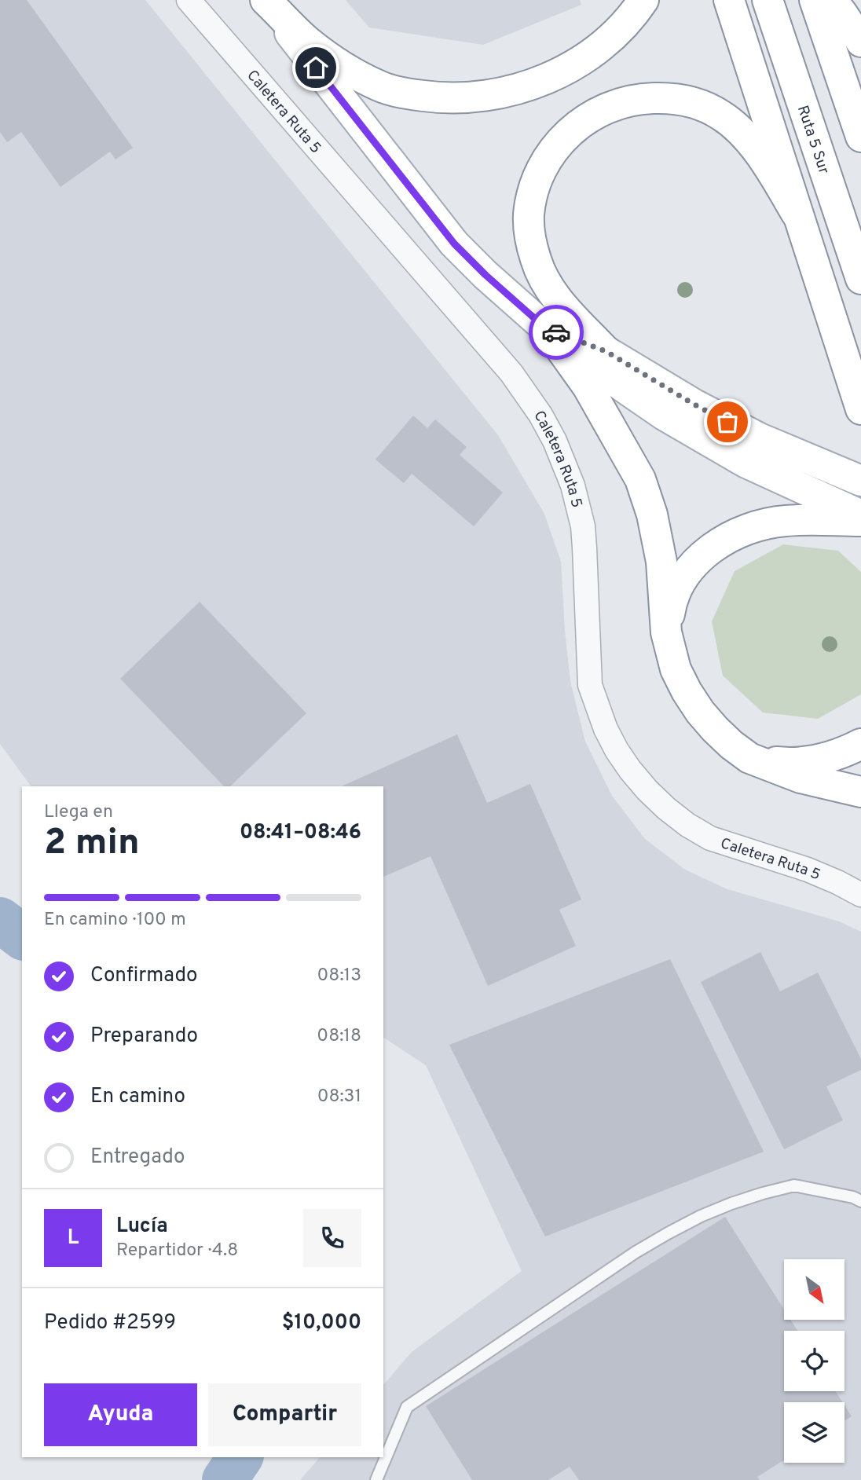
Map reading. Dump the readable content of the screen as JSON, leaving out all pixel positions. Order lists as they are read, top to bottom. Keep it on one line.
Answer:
{"streets":{"main road":["Ruta 5 Sur"],"street":["Caletera Ruta 5"]},"north":"bottom right","page":{"heading":["2 min","Llega en","08:41–08:46"],"panel":["Lucía","Repartidor · 4.8","Pedido #2599","$10,000"],"bar":"En camino · 100 m","list":[["Confirmado","08:13"],["Preparando","08:18"],["En camino","08:31"],"Entregado"],"round":"L","buttons":["Ayuda","Compartir"]}}
